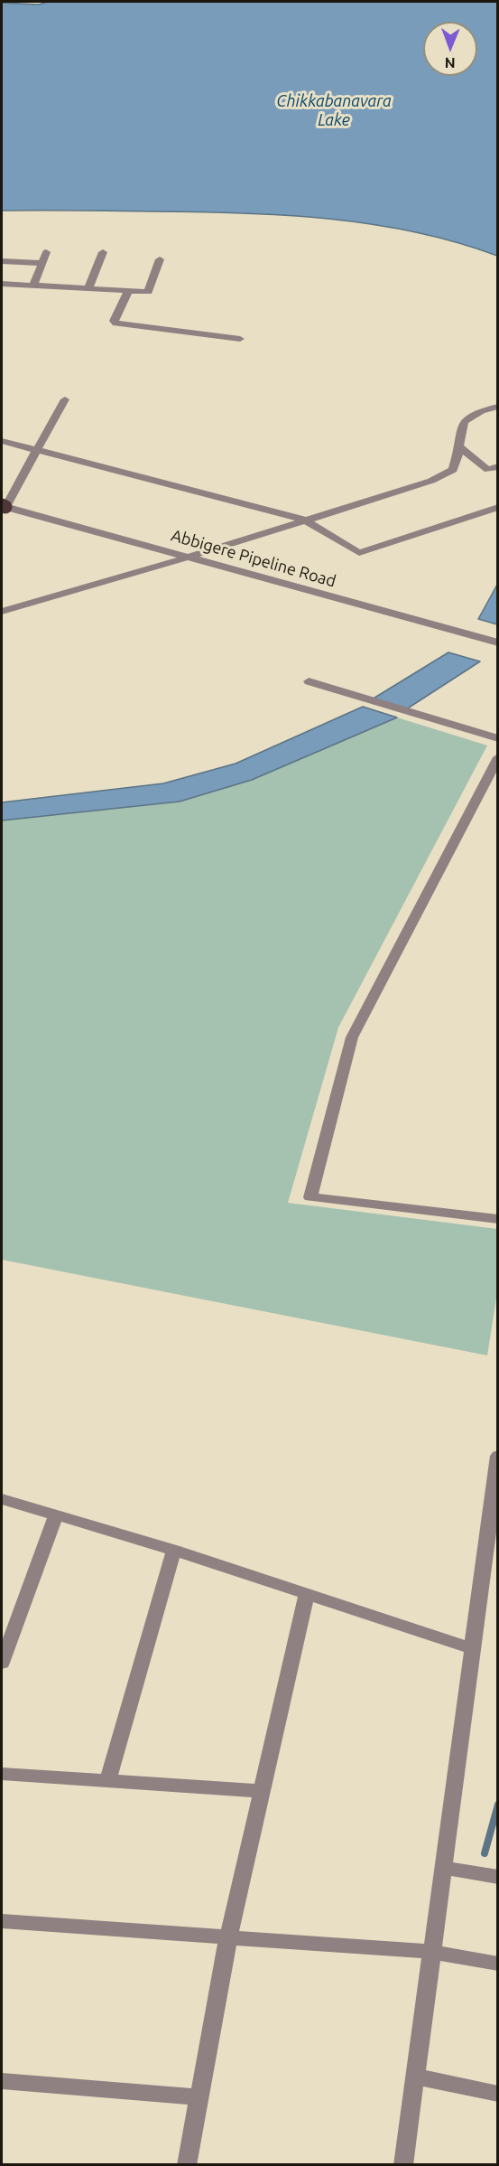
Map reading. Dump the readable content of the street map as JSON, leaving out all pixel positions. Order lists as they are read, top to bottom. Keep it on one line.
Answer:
{"streets":{"street":["Abbigere Pipeline Road"]},"water":["Chikkabanavara Lake"],"north":"bottom"}
